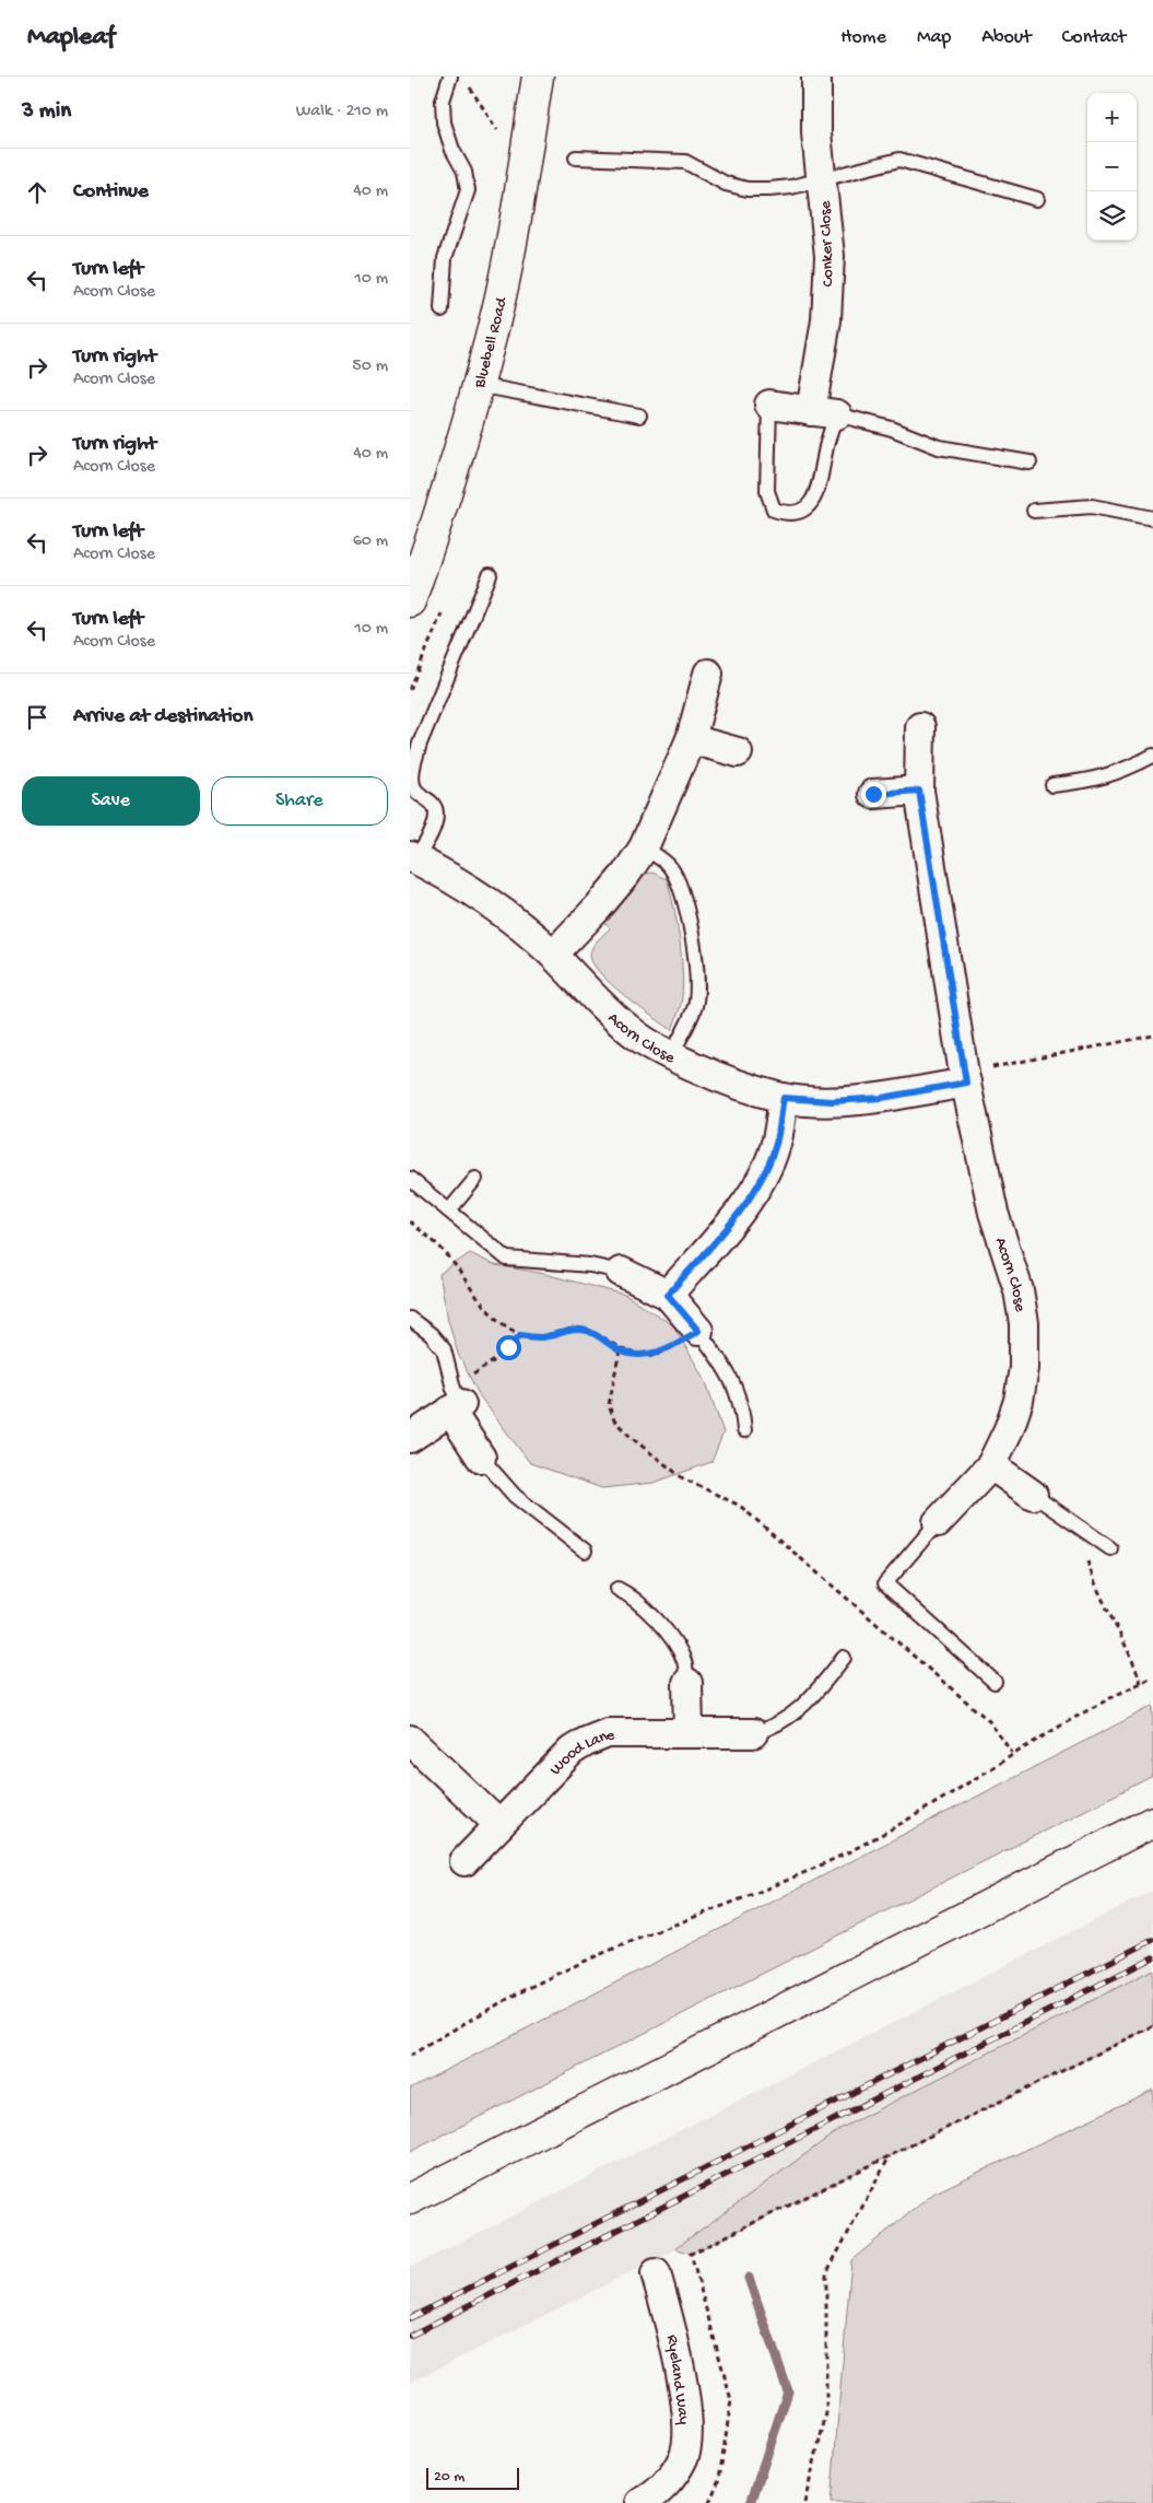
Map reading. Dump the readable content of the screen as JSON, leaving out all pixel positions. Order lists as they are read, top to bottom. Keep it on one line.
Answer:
{"streets":{"main road":["Bluebell Road"],"street":["Conker Close","Acorn Close","Wood Lane","Ryeland Way"]},"scale_bar":"20 m","page":{"header":"Mapleaf","nav":["Home","Map","About","Contact"],"heading":["3 min","Walk · 210 m"],"map_buttons":["+","−"],"list":[["Continue","40 m"],["Turn left","Acorn Close","10 m"],["Turn right","Acorn Close","50 m"],["Turn right","Acorn Close","40 m"],["Turn left","Acorn Close","60 m"],["Turn left","Acorn Close","10 m"],"Arrive at destination"],"buttons":["Save","Share"],"scale":"20 m"}}
